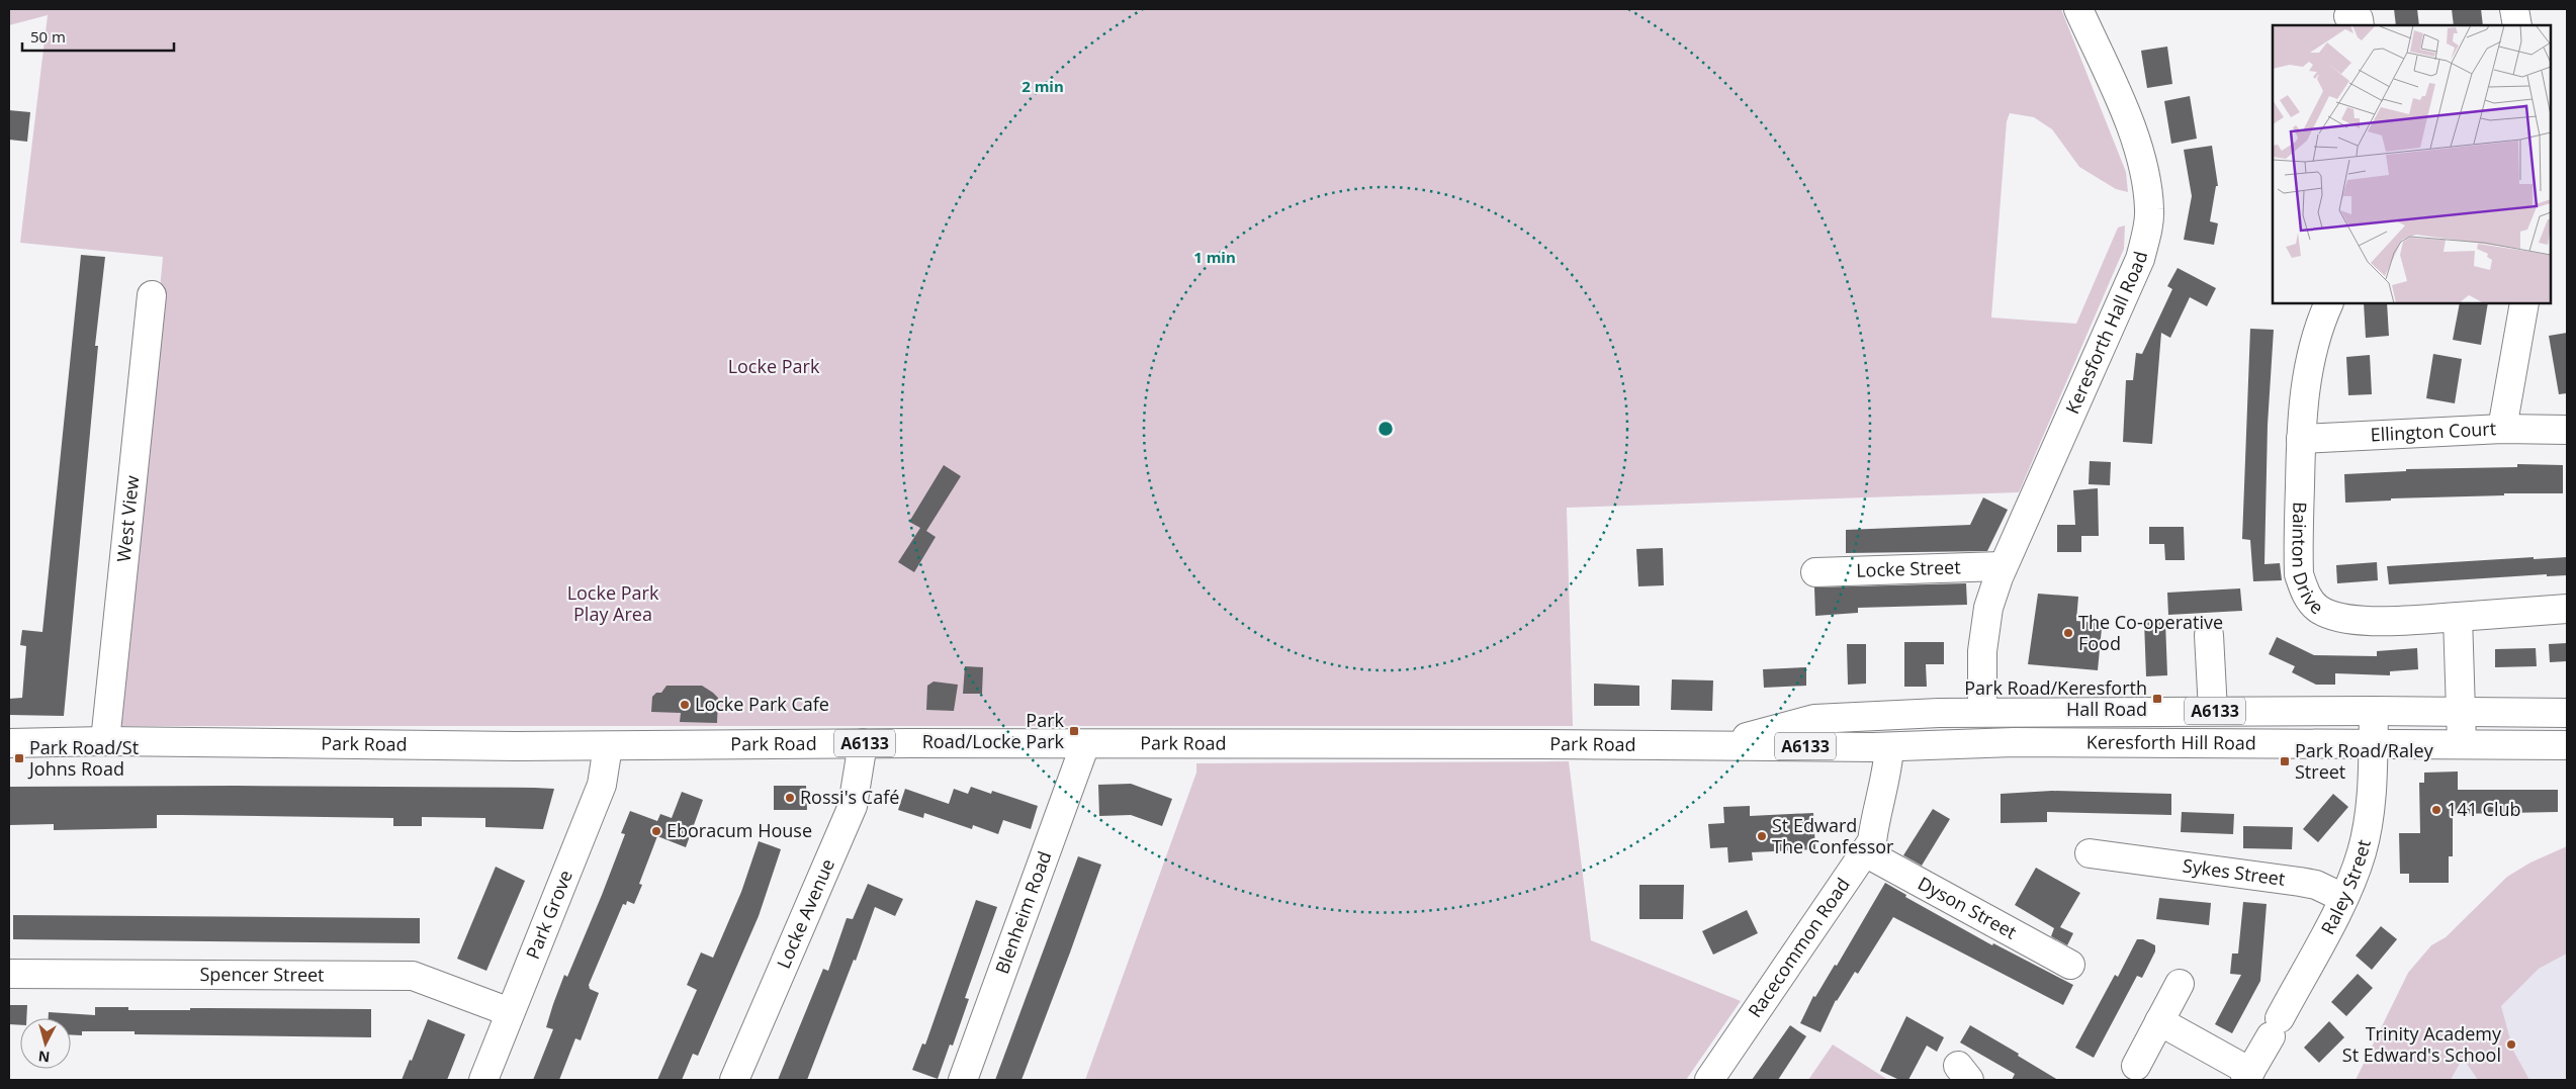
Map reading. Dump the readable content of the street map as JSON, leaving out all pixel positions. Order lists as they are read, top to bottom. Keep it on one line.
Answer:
{"streets":{"main road":["Keresforth Hall Road","Ellington Court","West View","Bainton Drive","Locke Street","A6133","Keresforth Hill Road","Park Road","Sykes Street","Raley Street","Dyson Street","Blenheim Road","Park Grove","Locke Avenue","Racecommon Road","Spencer Street"]},"crossings":[["Keresforth Hall Road","Locke Street"],["Keresforth Hall Road","Keresforth Hill Road"],["Keresforth Hall Road","Park Road"],["Ellington Court","Bainton Drive"],["West View","Park Road"],["Keresforth Hill Road","Park Road"],["Keresforth Hill Road","Raley Street"],["Park Road","Blenheim Road"],["Park Road","Park Grove"],["Park Road","Locke Avenue"],["Park Road","Racecommon Road"],["Sykes Street","Raley Street"],["Dyson Street","Racecommon Road"],["Park Grove","Spencer Street"]],"parks":["Locke Park","Locke Park Play Area"],"places":{"other":["The Co-operative Food","Locke Park Cafe","Rossi's Café","141 Club","Eboracum House","St Edward The Confessor","Trinity Academy St Edward's School"],"transit":["Park Road/Keresforth Hall Road","Park Road/Locke Park","Park Road/St Johns Road","Park Road/Raley Street"]},"scale_bar":"50 m","north":"bottom","rings":["2 min","1 min"]}
